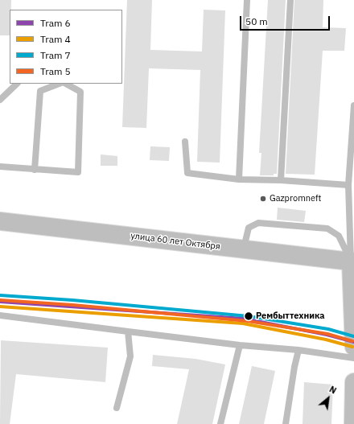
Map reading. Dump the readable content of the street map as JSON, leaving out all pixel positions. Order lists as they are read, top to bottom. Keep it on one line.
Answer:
{"streets":{"main road":["улица 60 лет Октября"]},"places":["Gazpromneft","Рембыттехника"],"lines":["tram line 7","tram line 5","tram line 6","tram line 4"],"legend":["Tram 6","Tram 4","Tram 7","Tram 5"],"scale_bar":"50 m","north":"top right"}
